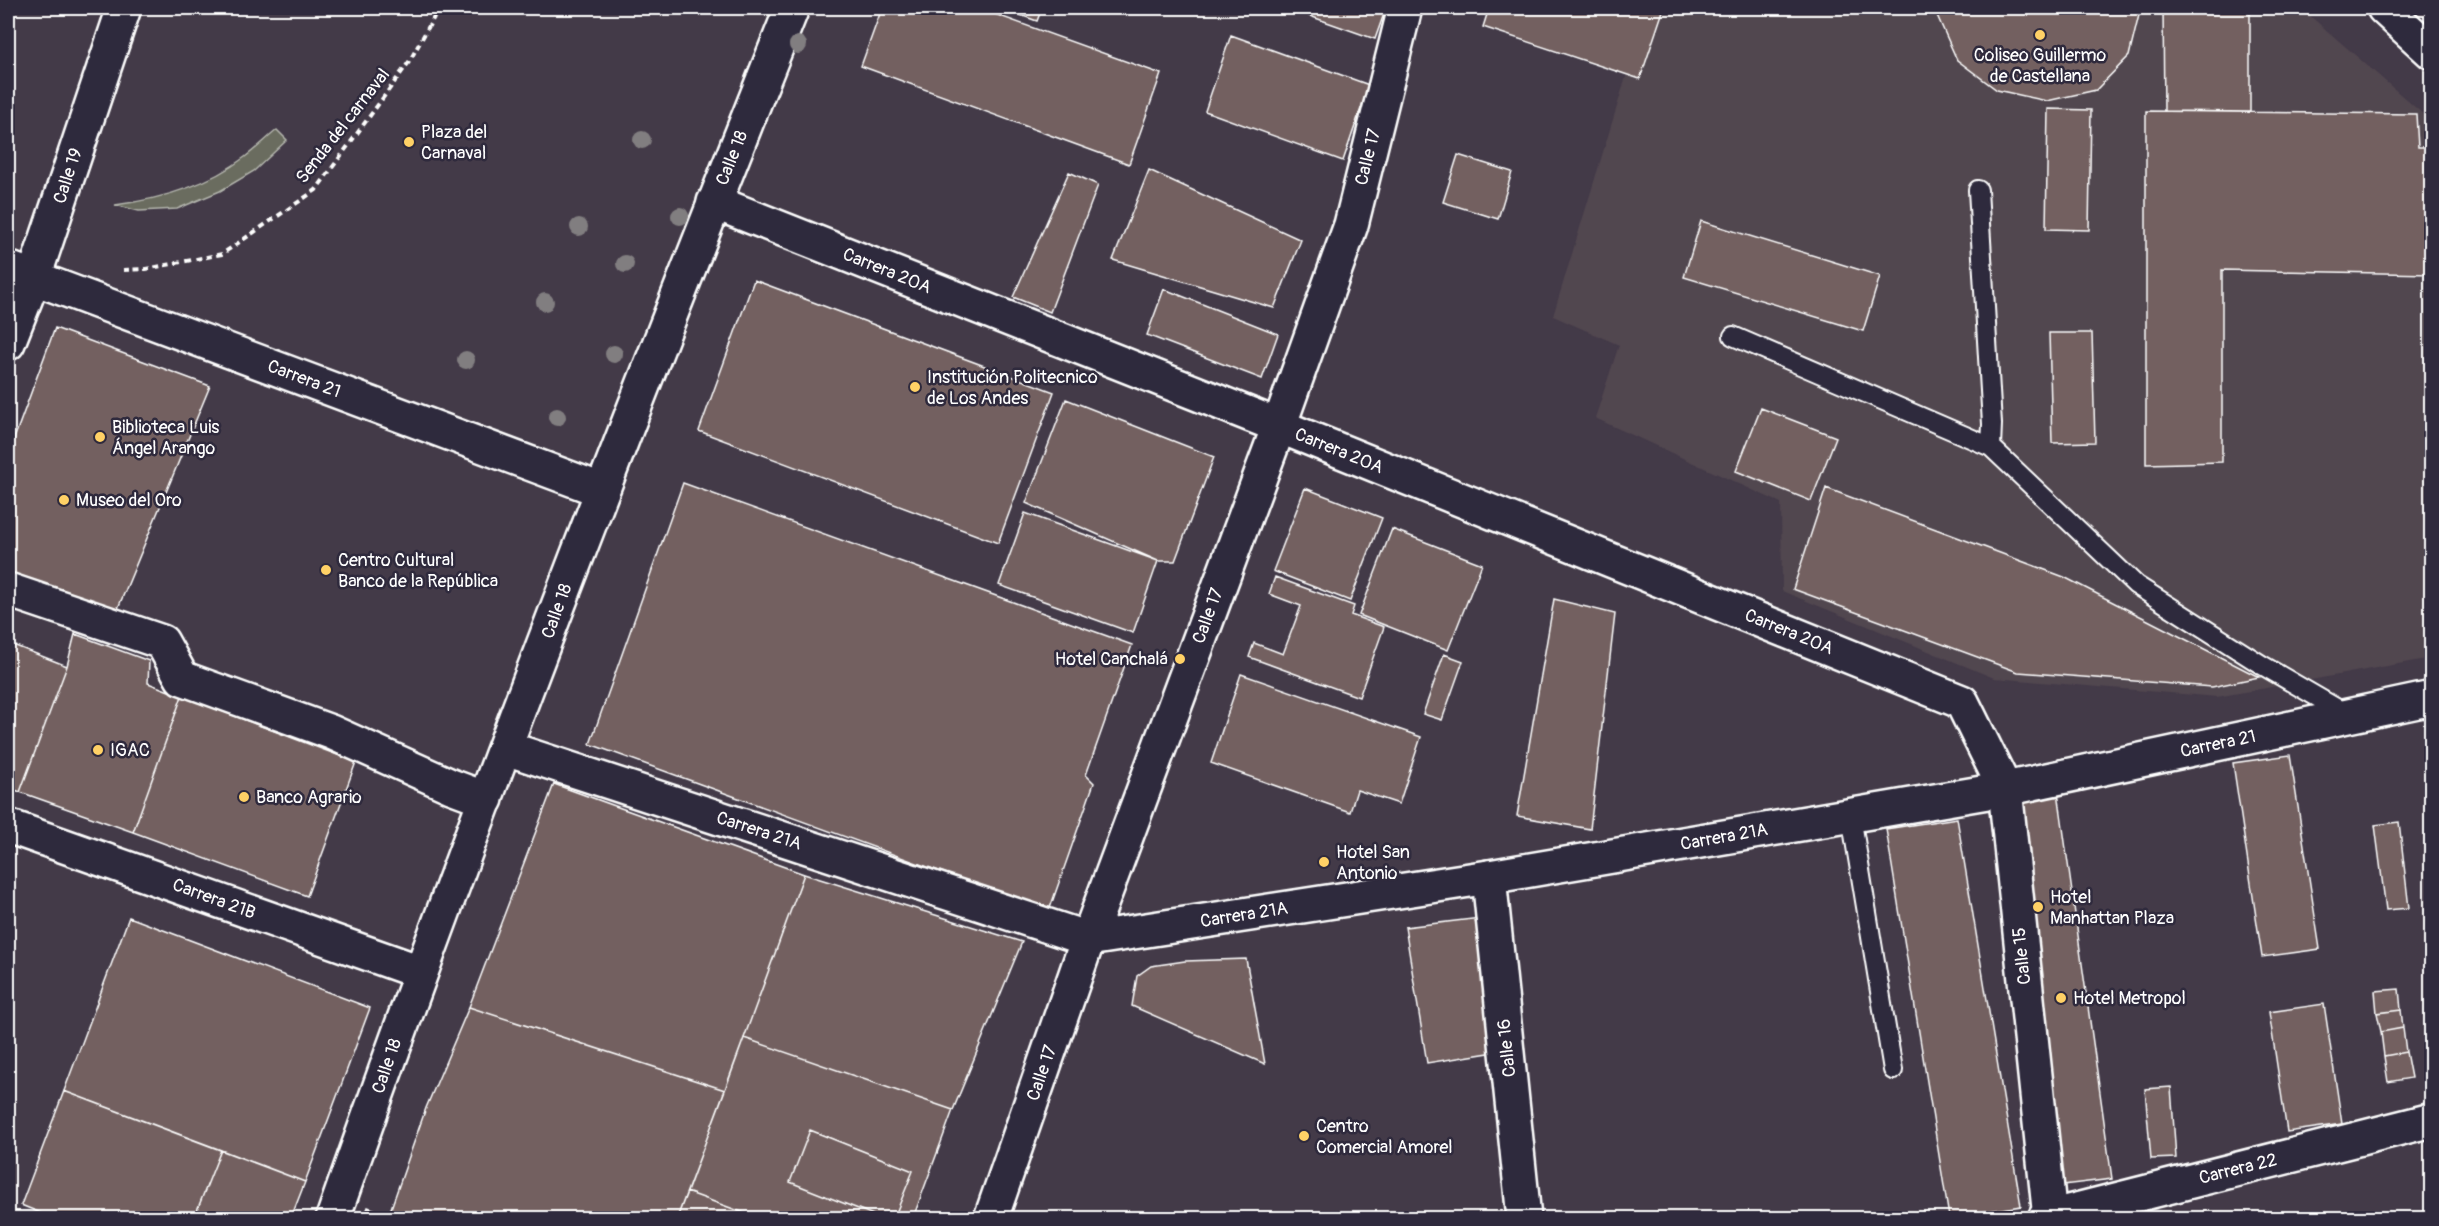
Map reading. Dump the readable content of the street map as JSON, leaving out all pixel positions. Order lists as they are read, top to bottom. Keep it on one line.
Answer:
{"streets":{"street":["Calle 17","Calle 18","Calle 19","Carrera 20A","Carrera 21","Carrera 21A","Carrera 21B","Calle 15","Calle 16","Carrera 22"],"path":["Senda del carnaval"]},"crossings":[["Calle 17","Carrera 20A"],["Calle 17","Carrera 21A"],["Calle 18","Carrera 20A"],["Calle 18","Carrera 21"],["Calle 18","Carrera 21A"],["Calle 18","Carrera 21B"],["Calle 19","Carrera 21"],["Carrera 20A","Calle 15"],["Carrera 21","Carrera 21A"],["Carrera 21","Calle 15"],["Carrera 21A","Calle 15"],["Carrera 21A","Calle 16"],["Calle 15","Carrera 22"]],"places":["Coliseo Guillermo de Castellana","Plaza del Carnaval","Institución Politecnico de Los Andes","Biblioteca Luis Ángel Arango","Museo del Oro","Centro Cultural Banco de la República","Hotel Canchalá","IGAC","Banco Agrario","Hotel San Antonio","Hotel Manhattan Plaza","Hotel Metropol","Centro Comercial Amorel"]}
